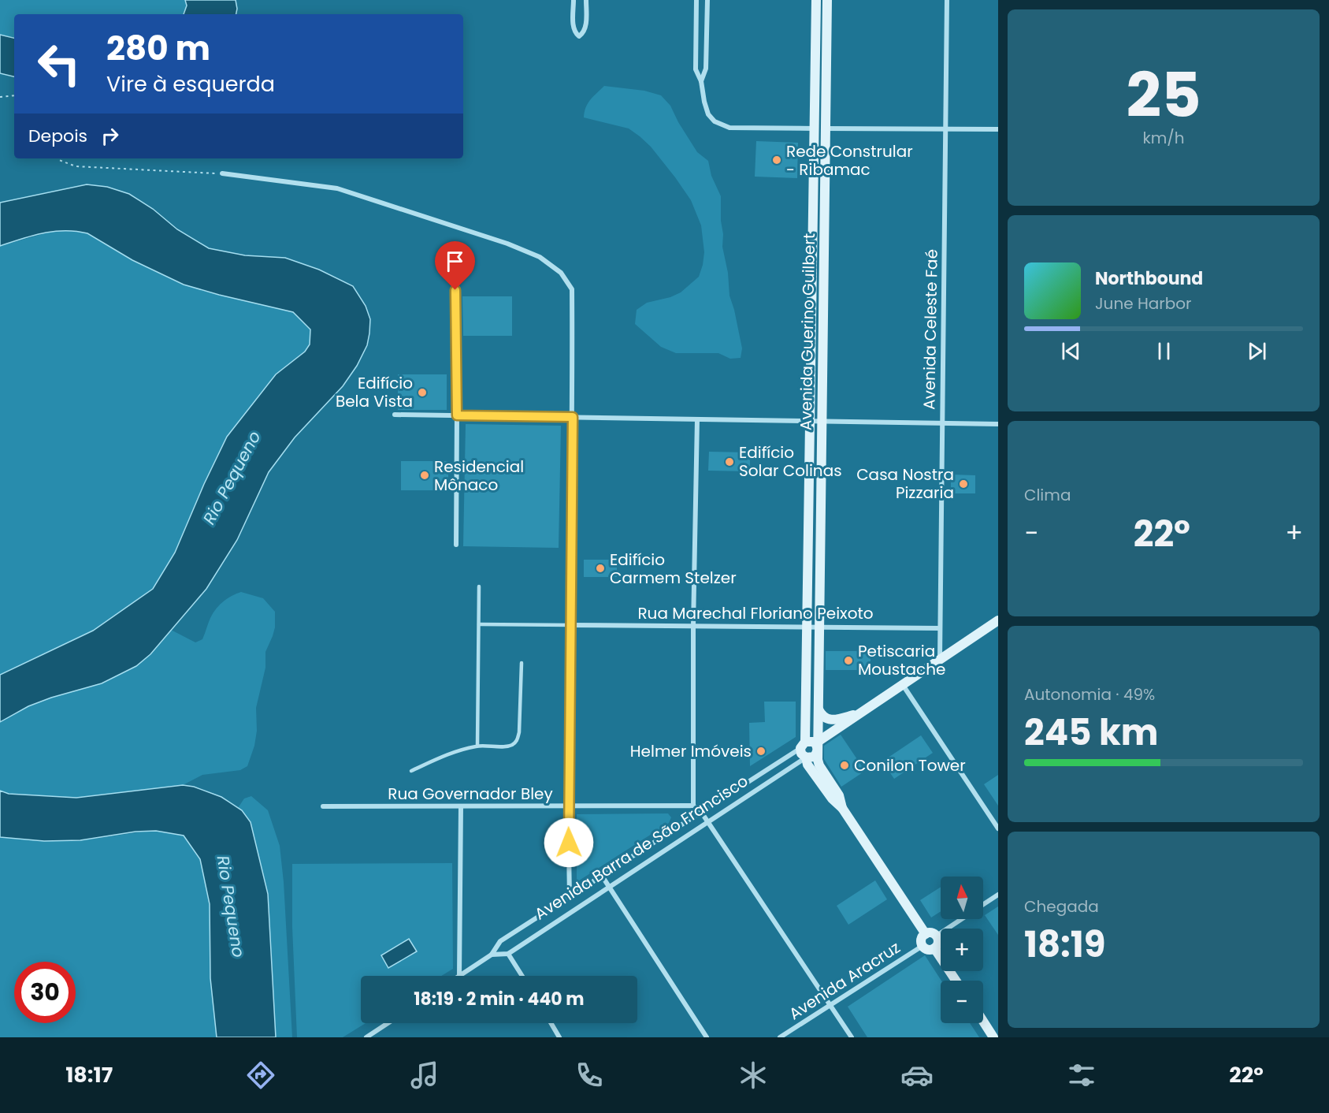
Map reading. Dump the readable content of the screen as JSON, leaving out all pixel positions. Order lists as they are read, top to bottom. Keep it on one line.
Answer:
{"streets":{"main road":["Avenida Guerino Guilbert"],"street":["Avenida Celeste Faé","Rua Marechal Floriano Peixoto","Rua Governador Bley","Avenida Barra de São Francisco","Avenida Aracruz"]},"crossings":[["Avenida Celeste Faé","Rua Marechal Floriano Peixoto"],["Avenida Guerino Guilbert","Rua Marechal Floriano Peixoto"],["Avenida Guerino Guilbert","Avenida Barra de São Francisco"]],"water":["Rio Pequeno"],"places":["Rede Constrular - Ribamac","Edifício Bela Vista","Edifício Solar Colinas","Residencial Mônaco","Casa Nostra Pizzaria","Edifício Carmem Stelzer","Petiscaria Moustache","Helmer Imóveis","Conilon Tower"],"north":"top","page":{"tile":[["25","km/h"],"Clima",["Autonomia · 49%","245 km"],["Chegada","18:19"]],"turn":["280 m","Vire à esquerda"],"then":"Depois","song":["Northbound","June Harbor"],"heat":["−","22°","+"],"map_buttons":["+","−"],"limit":"30","trip":"18:19 · 2 min · 440 m","tabs":["18:17","22°"]}}
